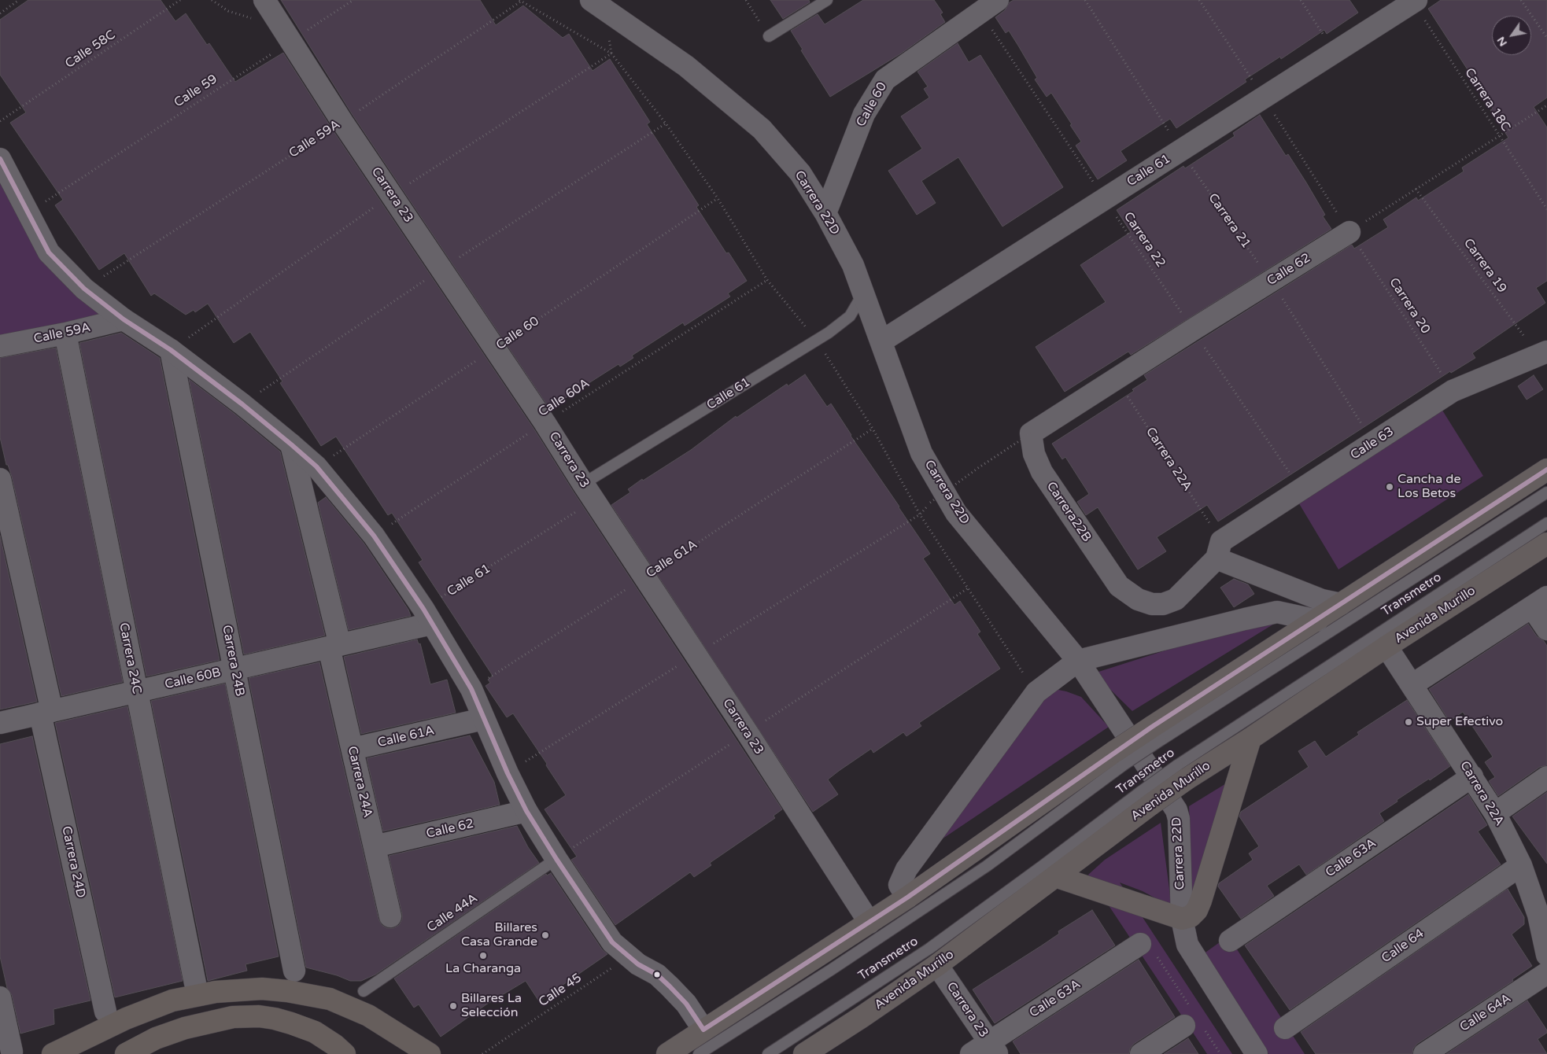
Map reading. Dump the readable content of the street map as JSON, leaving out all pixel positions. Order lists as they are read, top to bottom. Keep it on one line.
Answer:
{"streets":{"main road":["Avenida Murillo"],"street":["Calle 60","Calle 59A","Calle 61","Carrera 23","Carrera 22D","Calle 62","Calle 63","Carrera 22A","Carrera22B","Calle 61A","Carrera 24C","Carrera 24B","Calle 60B","Carrera 24A","Calle 63A","Carrera 24D","Calle 64","Calle 64A"],"lane":["Transmetro","Calle 44A"],"path":["Calle 58C","Calle 59","Carrera 18C","Carrera 21","Carrera 22","Carrera 19","Carrera 20","Calle 60A","Calle 45"]},"crossings":[["Calle 59","Carrera 23"],["Carrera 18C","Calle 61"],["Calle 60","Carrera 23"],["Calle 60","Carrera 22D"],["Calle 60","Carrera 22"],["Calle 59A","Carrera 23"],["Calle 59A","Carrera 24C"],["Calle 61","Carrera 23"],["Calle 61","Carrera 22D"],["Calle 61","Carrera 21"],["Calle 61","Carrera 22"],["Calle 61","Calle 60B"],["Carrera 23","Calle 60A"],["Carrera 23","Calle 61A"],["Carrera 23","Avenida Murillo"],["Carrera 23","Calle 63A"],["Carrera 21","Calle 62"],["Carrera 21","Calle 63"],["Carrera 22","Calle 62"],["Carrera 22","Calle 63"],["Carrera 19","Calle 63"],["Calle 62","Carrera 20"],["Calle 62","Carrera 22A"],["Calle 62","Carrera22B"],["Calle 62","Carrera 24A"],["Carrera 20","Calle 63"],["Calle 63","Carrera 22A"],["Calle 63","Carrera22B"],["Carrera 22A","Avenida Murillo"],["Carrera 22A","Calle 63A"],["Carrera 22A","Calle 64"],["Calle 61A","Carrera 24A"],["Transmetro","Avenida Murillo"],["Carrera 24C","Calle 60B"],["Carrera 24B","Calle 60B"],["Calle 60B","Carrera 24A"],["Calle 60B","Carrera 24D"]],"places":["Cancha de Los Betos","Super Efectivo","Billares Casa Grande","La Charanga","Billares La Selección"],"north":"bottom left"}
